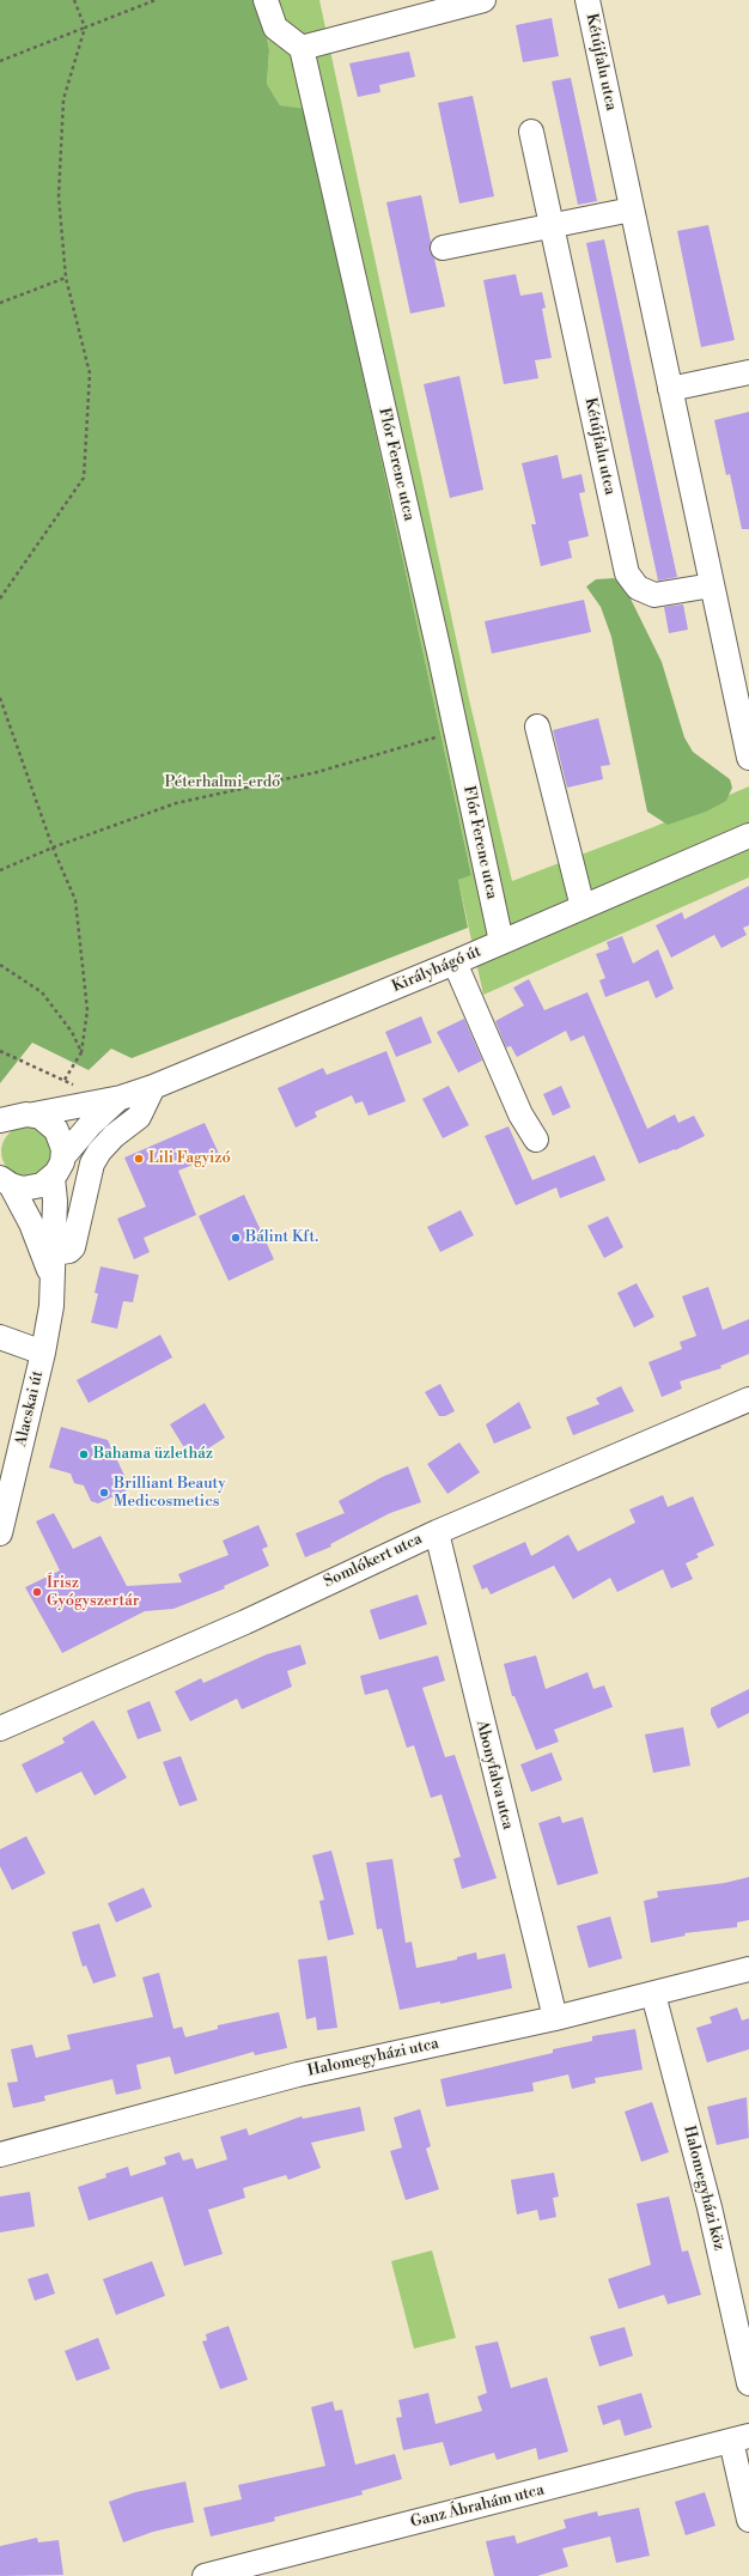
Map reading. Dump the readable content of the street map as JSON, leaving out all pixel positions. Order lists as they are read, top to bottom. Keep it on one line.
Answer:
{"streets":{"street":["Kétújfalu utca","Flór Ferenc utca","Királyhágó út","Alacskai út","Somlókert utca","Abonyfalva utca","Halomegyházi utca","Halomegyházi köz","Ganz Ábrahám utca"]},"crossings":[["Flór Ferenc utca","Királyhágó út"],["Királyhágó út","Alacskai út"],["Somlókert utca","Abonyfalva utca"],["Abonyfalva utca","Halomegyházi utca"],["Halomegyházi utca","Halomegyházi köz"]],"parks":["Péterhalmi-erdő"],"places":["Lili Fagyizó","Bálint Kft.","Bahama üzletház","Brilliant Beauty Medicosmetics","Írisz Gyógyszertár"]}
